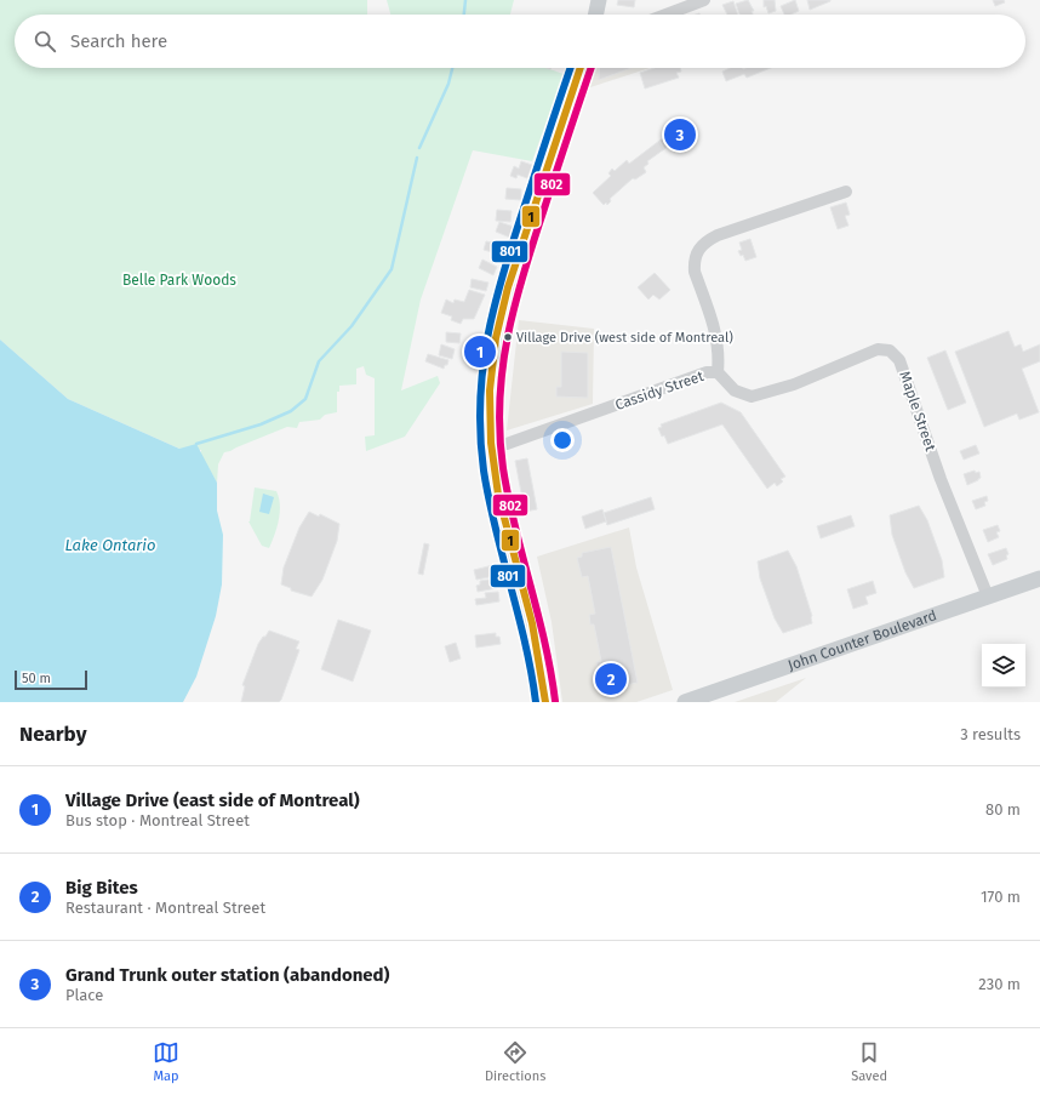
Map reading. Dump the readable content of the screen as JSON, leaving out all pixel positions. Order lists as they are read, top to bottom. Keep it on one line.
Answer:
{"streets":{"main road":["John Counter Boulevard"],"street":["Cassidy Street","Maple Street"]},"crossings":[["Cassidy Street","Maple Street"],["Maple Street","John Counter Boulevard"]],"water":["Lake Ontario"],"parks":["Belle Park Woods"],"places":["Village Drive (west side of Montreal)"],"lines":["transit line 1","transit line 802","transit line 801"],"scale_bar":"50 m","page":{"search":"Search here","pins":["3","1","2"],"scale":"50 m","heading":["Nearby","3 results"],"list":[{"mark":"1","name":"Village Drive (east side of Montreal)","note":"Bus stop · Montreal Street","value":"80 m"},{"mark":"2","name":"Big Bites","note":"Restaurant · Montreal Street","value":"170 m"},{"mark":"3","name":"Grand Trunk outer station (abandoned)","note":"Place","value":"230 m"}],"nav":["Map","Directions","Saved"]}}
